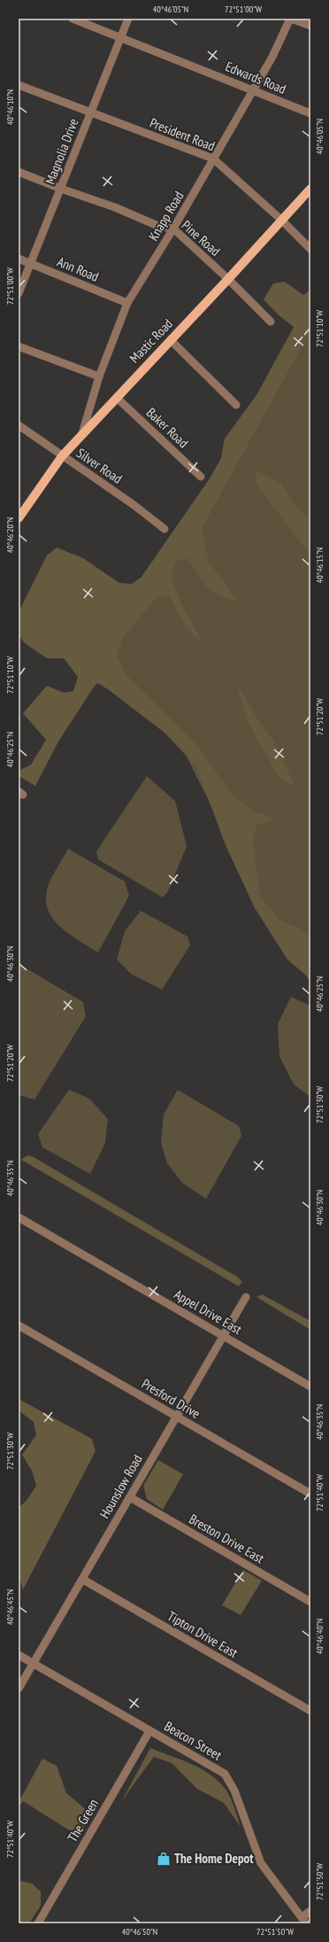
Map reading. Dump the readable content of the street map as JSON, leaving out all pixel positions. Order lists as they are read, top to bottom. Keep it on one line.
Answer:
{"streets":{"main road":["Mastic Road"],"street":["Edwards Road","President Road","Magnolia Drive","Knapp Road","Pine Road","Ann Road","Baker Road","Silver Road","Appel Drive East","Presford Drive","Hounslow Road","Breston Drive East","Tipton Drive East","Beacon Street","The Green"]},"crossings":[["Edwards Road","Magnolia Drive"],["Edwards Road","Knapp Road"],["President Road","Magnolia Drive"],["President Road","Knapp Road"],["President Road","Mastic Road"],["Magnolia Drive","Pine Road"],["Magnolia Drive","Ann Road"],["Knapp Road","Pine Road"],["Knapp Road","Ann Road"],["Knapp Road","Mastic Road"],["Pine Road","Mastic Road"],["Mastic Road","Baker Road"],["Mastic Road","Silver Road"],["Appel Drive East","Hounslow Road"],["Presford Drive","Hounslow Road"],["Hounslow Road","Breston Drive East"],["Hounslow Road","Tipton Drive East"],["Hounslow Road","Beacon Street"],["Beacon Street","The Green"]],"places":{"shop":["The Home Depot"]},"coordinates":["40°46'05\"N","72°51'00\"W","40°46'10\"N","72°51'10\"W","40°46'20\"N","40°46'15\"N","72°51'20\"W","40°46'25\"N","40°46'30\"N","72°51'30\"W","40°46'35\"N","72°51'40\"W","40°46'45\"N","40°46'40\"N","72°51'50\"W","40°46'50\"N"]}
